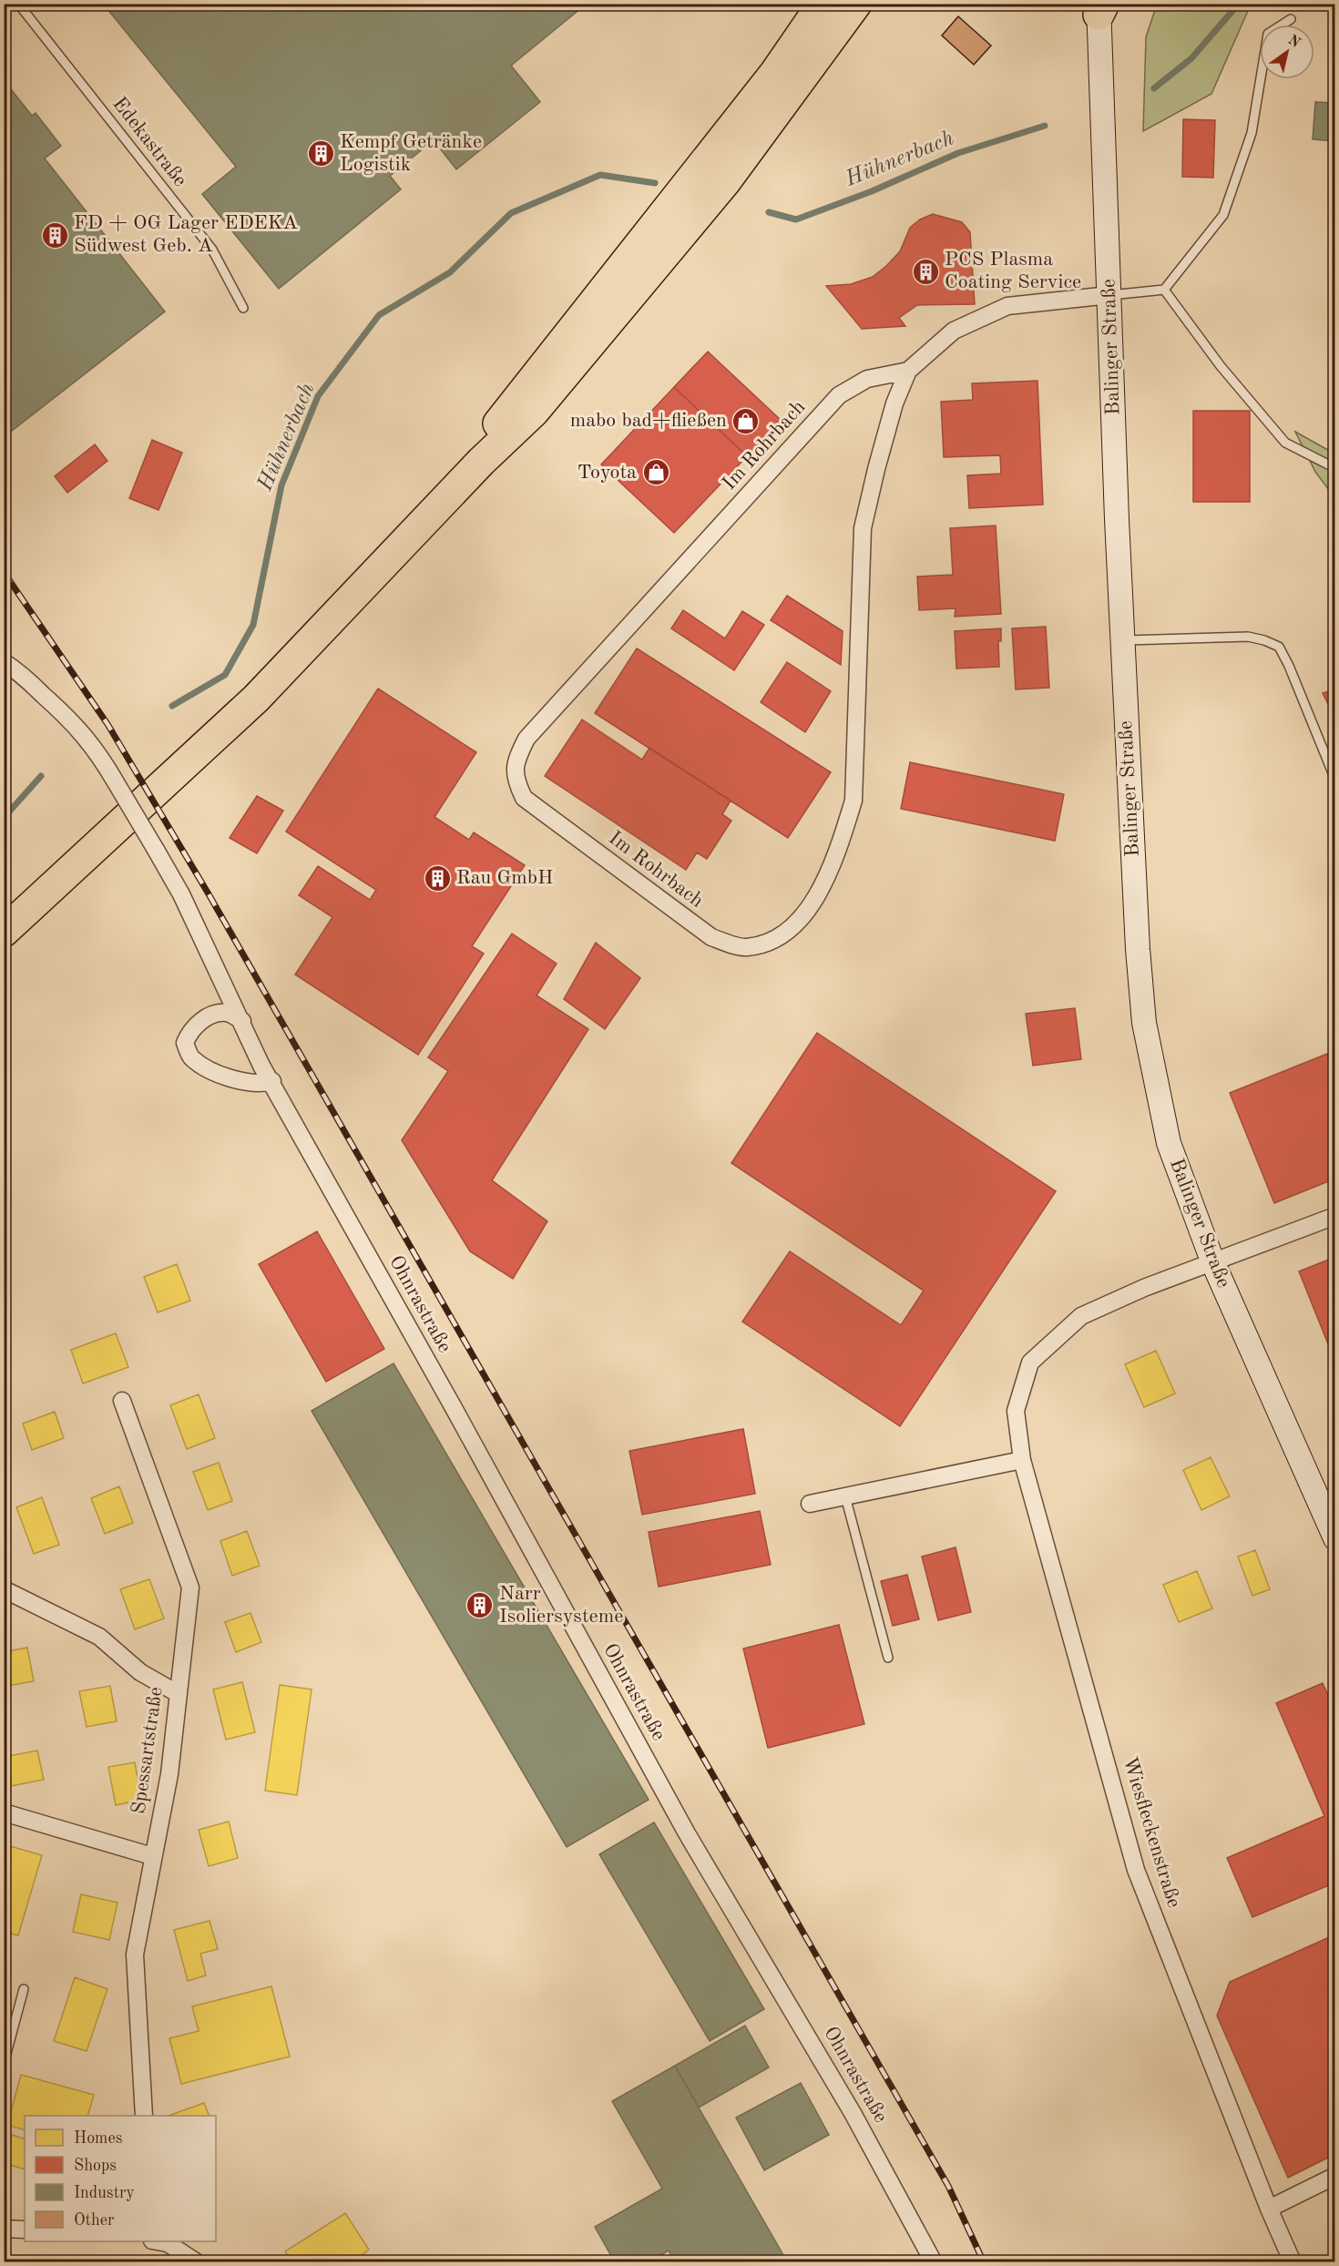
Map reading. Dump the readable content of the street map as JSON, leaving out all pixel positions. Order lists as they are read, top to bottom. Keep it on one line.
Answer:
{"streets":{"main road":["Balinger Straße"],"street":["Im Rohrbach","Ohnrastraße","Spessartstraße","Wiesfleckenstraße"],"lane":["Edekastraße"]},"crossings":[["Balinger Straße","Im Rohrbach"],["Balinger Straße","Wiesfleckenstraße"]],"water":["Hühnerbach"],"places":{"building":["Kempf Getränke Logistik","FD + OG Lager EDEKA Südwest Geb. A","PCS Plasma Coating Service","Rau GmbH","Narr Isoliersysteme"],"shop":["mabo bad+fließen","Toyota"]},"legend":["Homes","Shops","Industry","Other"],"north":"top right"}
